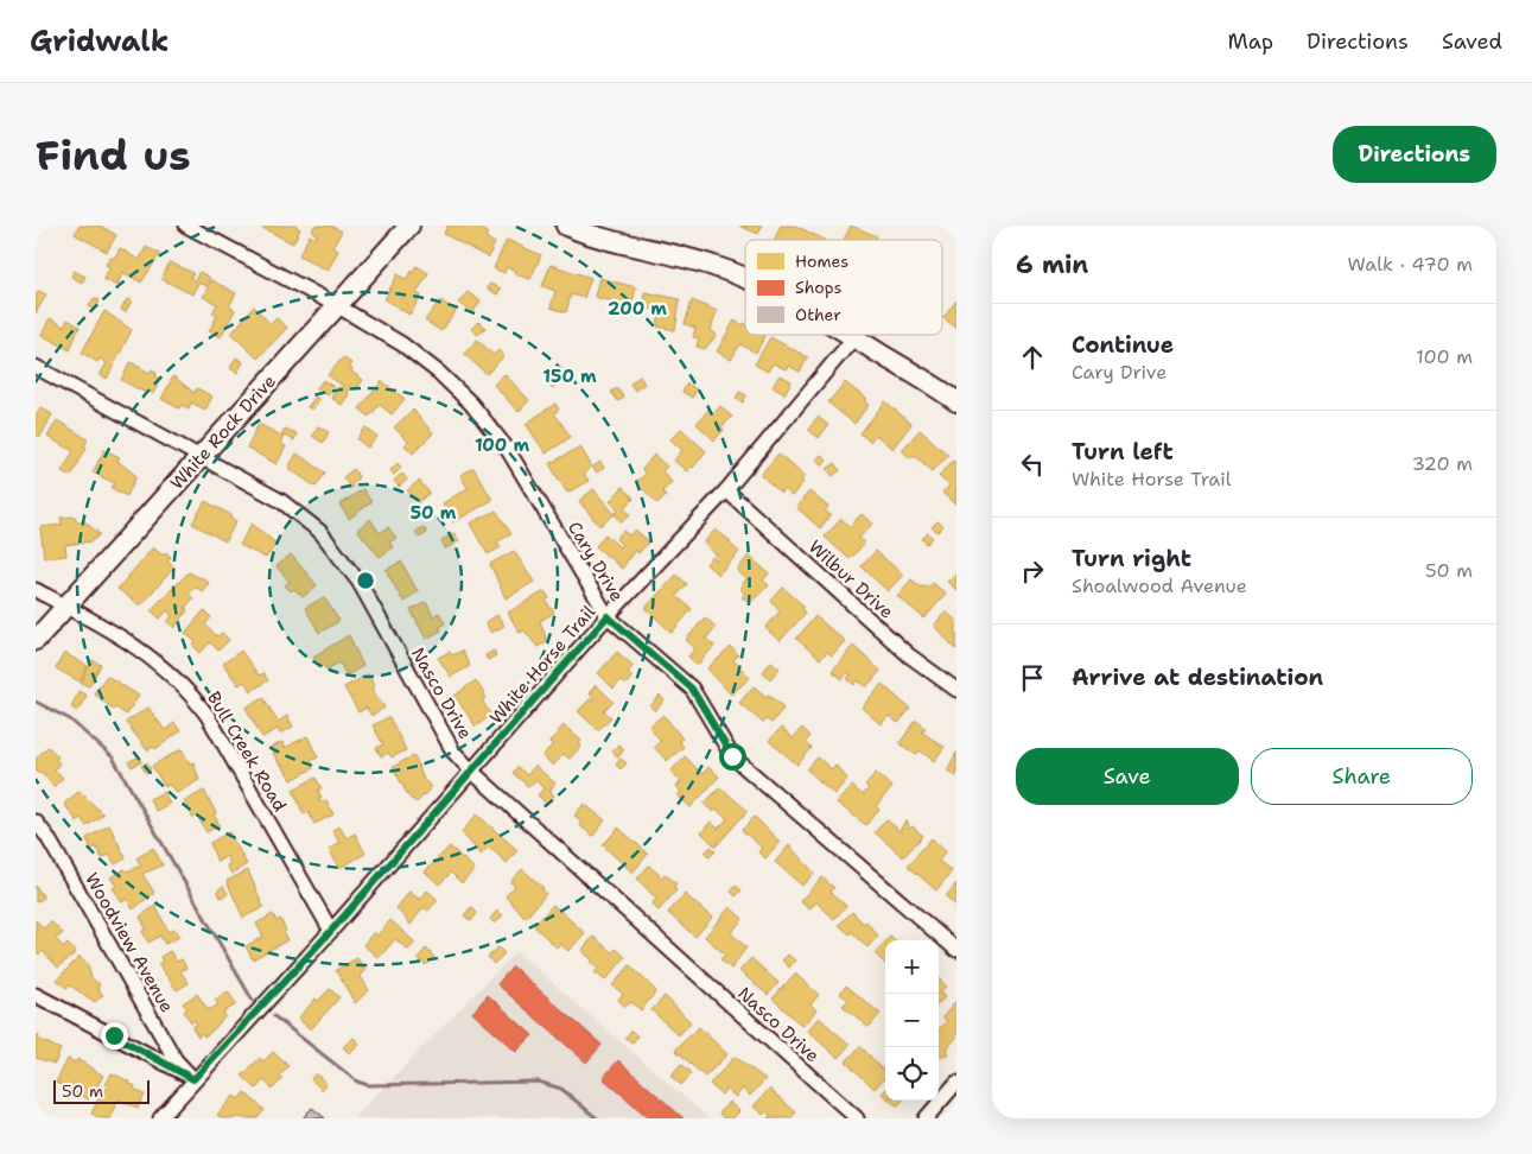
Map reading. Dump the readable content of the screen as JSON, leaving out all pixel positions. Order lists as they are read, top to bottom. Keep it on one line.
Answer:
{"streets":{"street":["White Rock Drive","Cary Drive","Wilbur Drive","White Horse Trail","Nasco Drive","Bull Creek Road","Woodview Avenue"]},"crossings":[["White Rock Drive","Cary Drive"],["White Rock Drive","Nasco Drive"],["White Rock Drive","Bull Creek Road"],["Cary Drive","White Horse Trail"],["Wilbur Drive","White Horse Trail"],["White Horse Trail","Nasco Drive"],["White Horse Trail","Bull Creek Road"],["White Horse Trail","Woodview Avenue"]],"legend":["Homes","Shops","Other"],"scale_bar":"50 m","page":{"header":"Gridwalk","nav":["Map","Directions","Saved"],"buttons":["Directions",["Save","Share"]],"title":"Find us","heading":["6 min","Walk · 470 m"],"list":[["Continue","Cary Drive","100 m"],["Turn left","White Horse Trail","320 m"],["Turn right","Shoalwood Avenue","50 m"],"Arrive at destination"],"map_buttons":["+","−"],"scale":"50 m"},"rings":["200 m","150 m","100 m","50 m"]}
